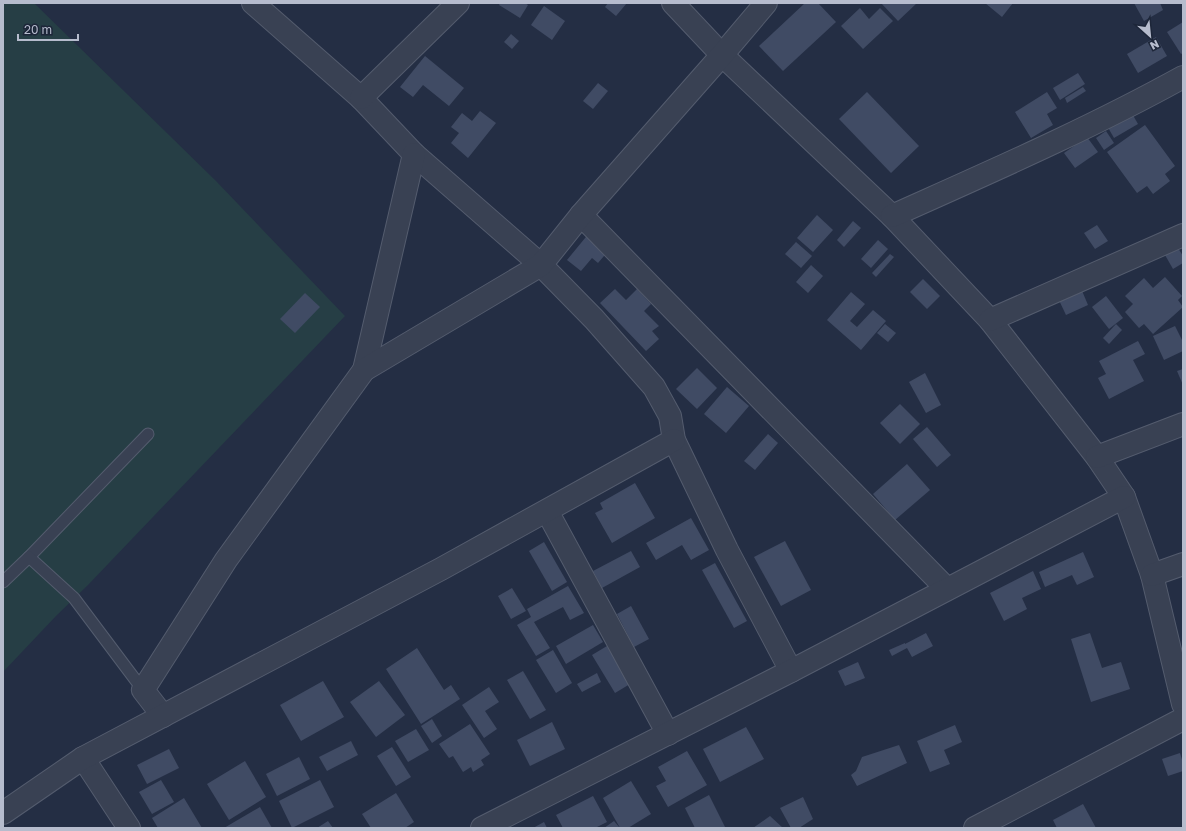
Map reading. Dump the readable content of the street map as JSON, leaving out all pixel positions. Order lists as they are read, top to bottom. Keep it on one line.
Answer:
{"scale_bar":"20 m","north":"bottom right"}
